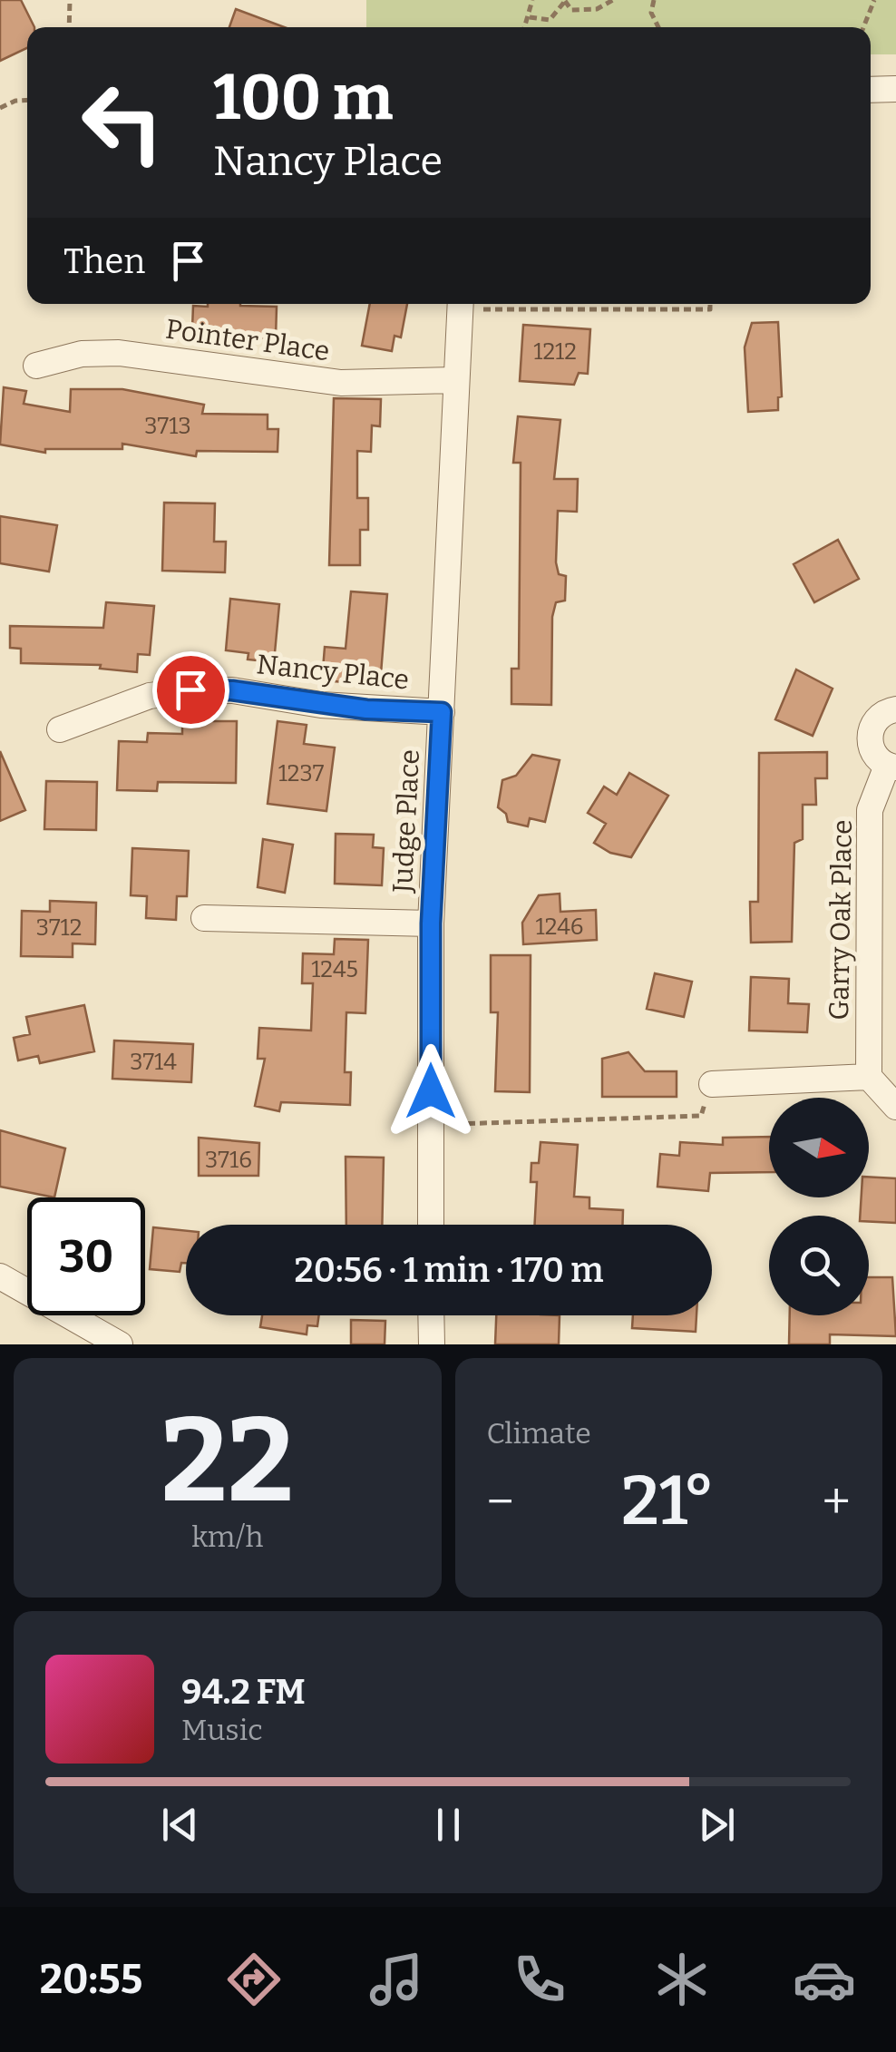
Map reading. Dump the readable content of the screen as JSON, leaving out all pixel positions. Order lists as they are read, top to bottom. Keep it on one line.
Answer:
{"streets":{"street":["Pointer Place","Nancy Place","Judge Place","Garry Oak Place"]},"crossings":[["Pointer Place","Judge Place"],["Nancy Place","Judge Place"]],"house_numbers":["1212","3713","1237","1246","3712","1245","3714","3716"],"north":"right","page":{"turn":["100 m","Nancy Place"],"then":"Then","limit":"30","trip":"20:56 · 1 min · 170 m","tile":[["22","km/h"],"Climate"],"heat":["−","21°","+"],"song":["94.2 FM","Music"],"tabs":"20:55"}}
